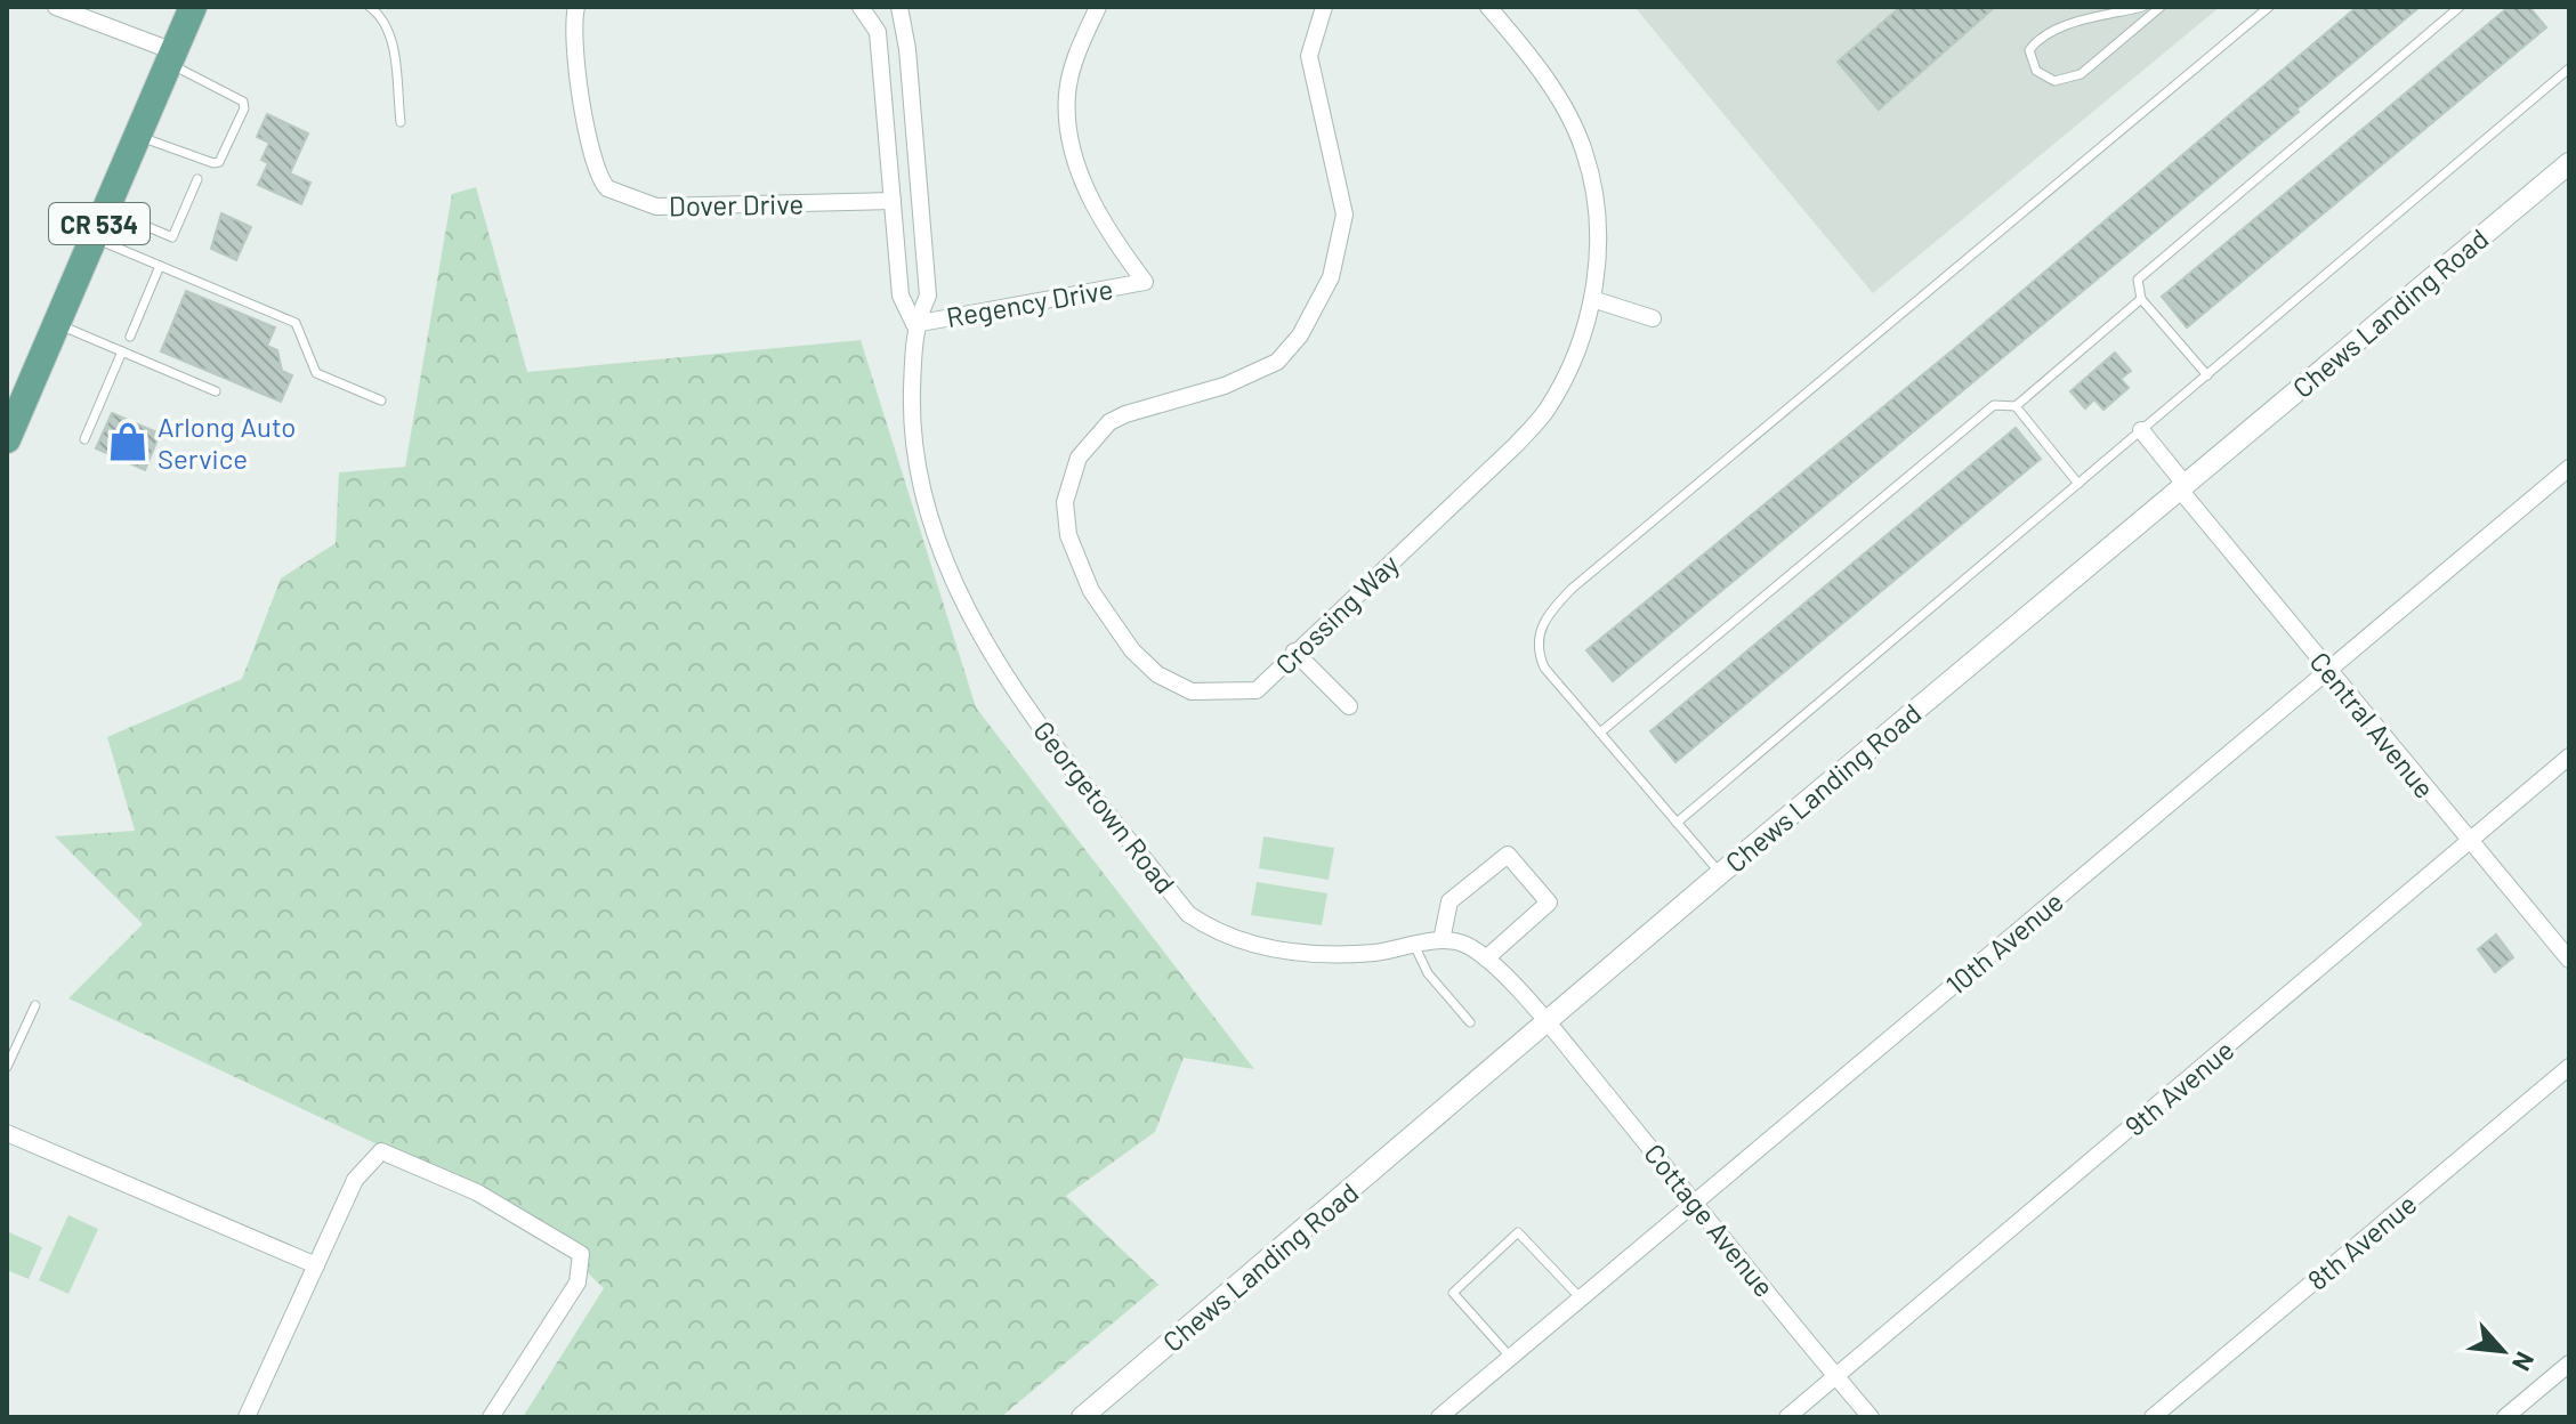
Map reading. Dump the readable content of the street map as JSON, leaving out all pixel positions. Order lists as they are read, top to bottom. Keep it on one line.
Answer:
{"streets":{"main road":["CR 534"],"street":["Dover Drive","Regency Drive","Chews Landing Road","Crossing Way","Central Avenue","Georgetown Road","10th Avenue","9th Avenue","Cottage Avenue","8th Avenue"]},"crossings":[["Dover Drive","Georgetown Road"],["Regency Drive","Georgetown Road"],["Chews Landing Road","Central Avenue"],["Chews Landing Road","Cottage Avenue"],["Central Avenue","10th Avenue"],["Central Avenue","9th Avenue"],["10th Avenue","Cottage Avenue"],["9th Avenue","Cottage Avenue"]],"places":{"shop":["Arlong Auto Service"]},"north":"bottom right"}
